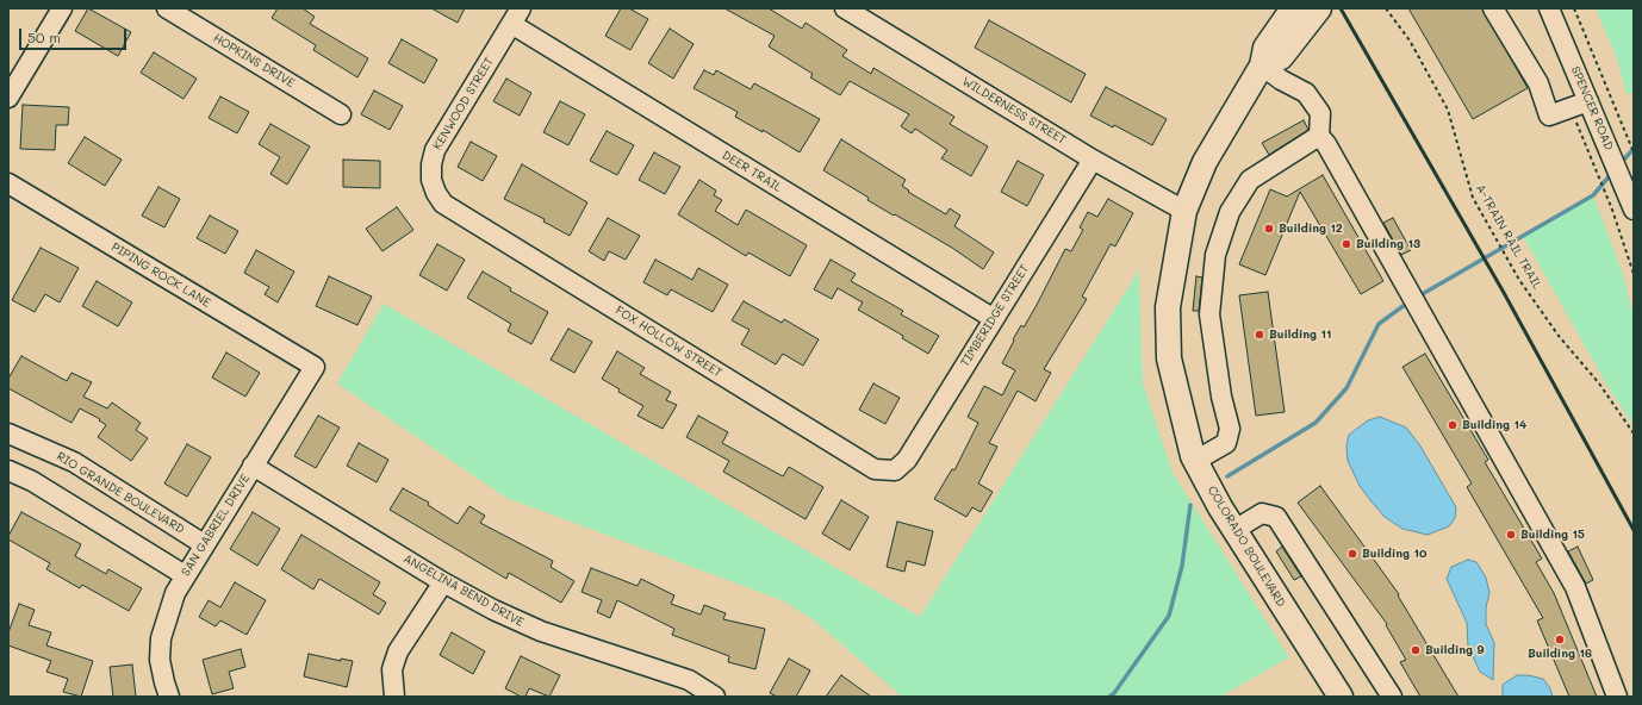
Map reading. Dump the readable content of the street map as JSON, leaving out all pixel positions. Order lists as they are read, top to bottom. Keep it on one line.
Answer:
{"streets":{"main road":["COLORADO BOULEVARD"],"street":["HOPKINS DRIVE","KENWOOD STREET","SPENCER ROAD","WILDERNESS STREET","DEER TRAIL","PIPING ROCK LANE","TIMBERIDGE STREET","FOX HOLLOW STREET","RIO GRANDE BOULEVARD","SAN GABRIEL DRIVE","ANGELINA BEND DRIVE"],"path":["A-TRAIN RAIL TRAIL"]},"crossings":[["KENWOOD STREET","DEER TRAIL"],["KENWOOD STREET","FOX HOLLOW STREET"],["WILDERNESS STREET","TIMBERIDGE STREET"],["WILDERNESS STREET","COLORADO BOULEVARD"],["DEER TRAIL","TIMBERIDGE STREET"],["PIPING ROCK LANE","SAN GABRIEL DRIVE"],["TIMBERIDGE STREET","FOX HOLLOW STREET"],["RIO GRANDE BOULEVARD","SAN GABRIEL DRIVE"],["SAN GABRIEL DRIVE","ANGELINA BEND DRIVE"]],"places":["Building 12","Building 13","Building 11","Building 14","Building 15","Building 10","Building 16","Building 9"],"scale_bar":"50 m"}
